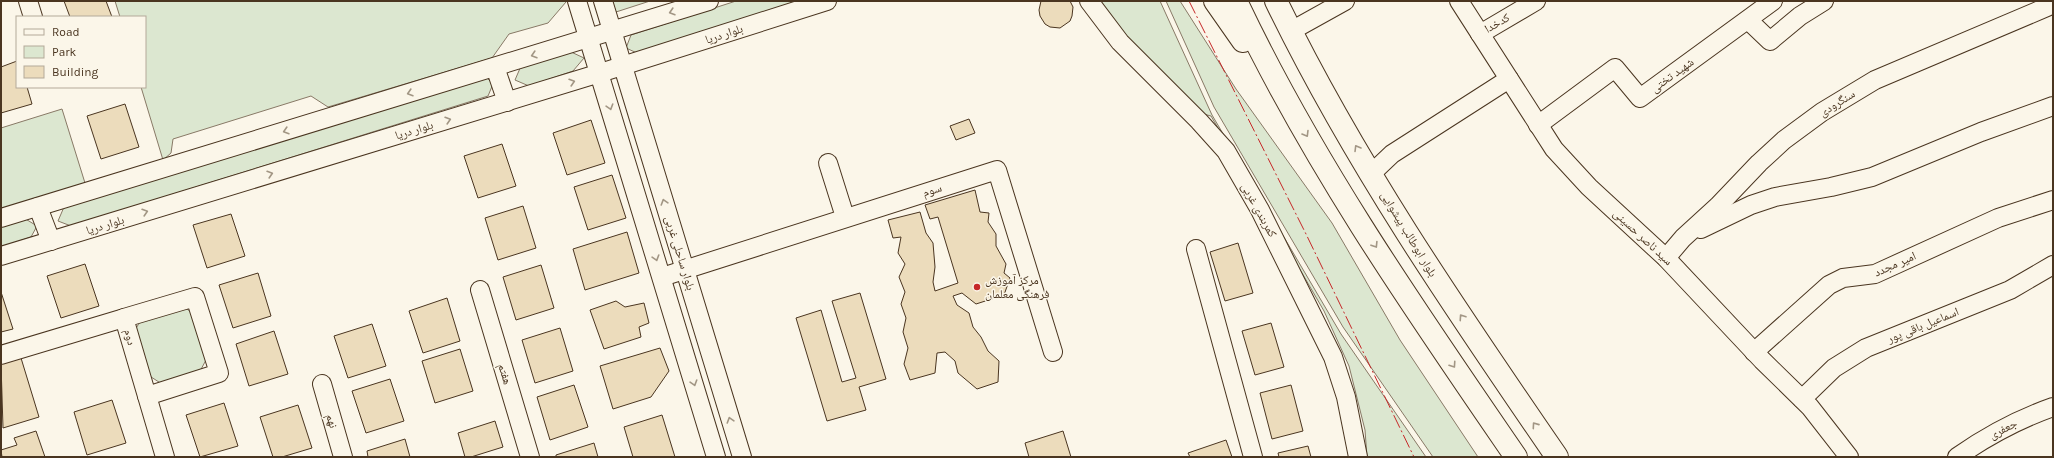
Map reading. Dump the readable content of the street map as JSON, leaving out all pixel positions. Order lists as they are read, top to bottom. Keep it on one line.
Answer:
{"streets":{"highway":["بلوار ابوطالب پیشوایی"],"street":["کدخدا","بلوار دریا","شهید تختی","سنگرودی","سوم","کمربندی غربی","سید ناصر حسینی","بلوار ساحلی غربی","امیر مجدد","اسماعیل باقی پور","دوم","هفتم","نهم","جعفری"]},"crossings":[["کدخدا","سید ناصر حسینی"],["بلوار دریا","بلوار ساحلی غربی"],["شهید تختی","سید ناصر حسینی"],["سنگرودی","سید ناصر حسینی"],["سوم","بلوار ساحلی غربی"],["سید ناصر حسینی","امیر مجدد"],["سید ناصر حسینی","اسماعیل باقی پور"]],"places":["مرکز آموزش فرهنگی معلمان"],"legend":["Road","Park","Building"]}
